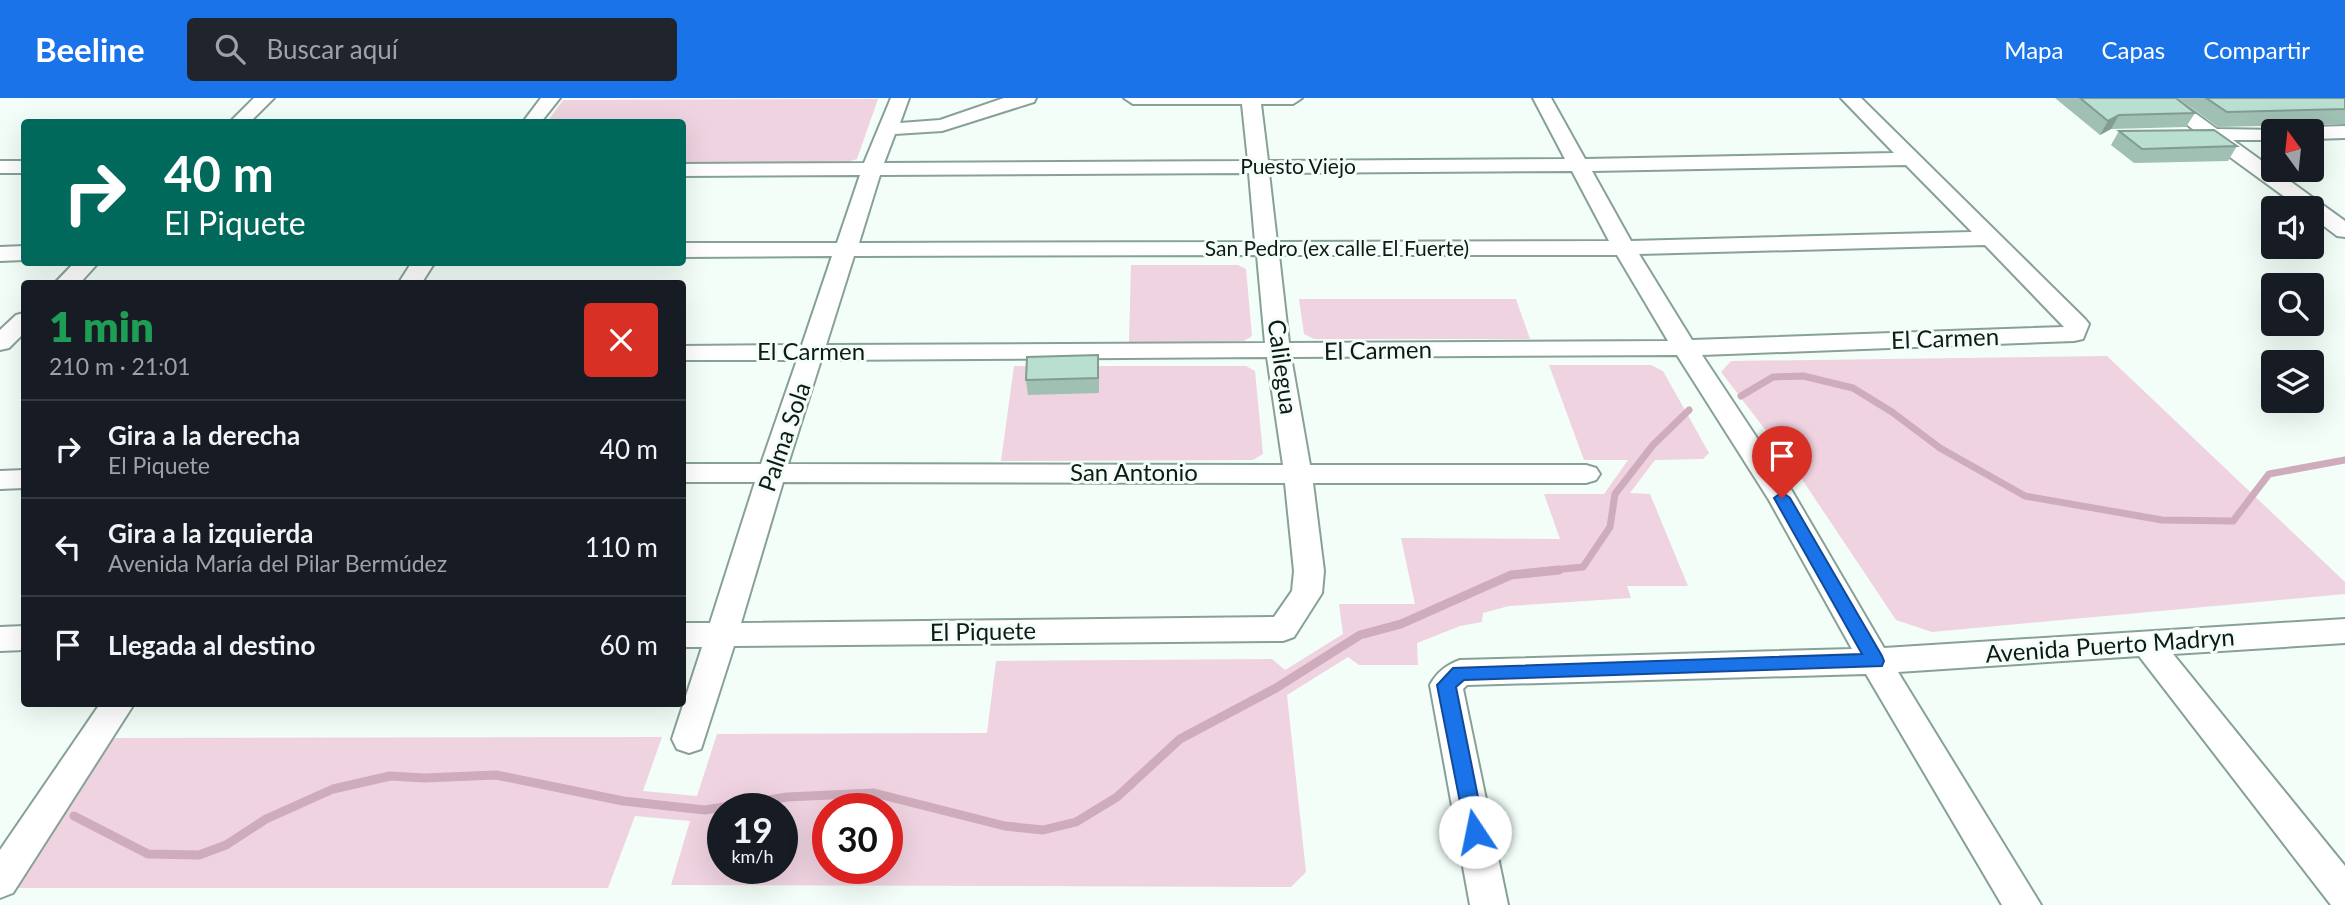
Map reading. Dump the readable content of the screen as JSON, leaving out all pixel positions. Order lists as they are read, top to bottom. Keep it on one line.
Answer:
{"streets":{"street":["Puesto Viejo","San Pedro (ex calle El Fuerte)","El Carmen","Calilegua","Palma Sola","San Antonio","El Piquete","Avenida Puerto Madryn"]},"crossings":[["Puesto Viejo","Calilegua"],["Puesto Viejo","Palma Sola"],["San Pedro (ex calle El Fuerte)","El Carmen"],["San Pedro (ex calle El Fuerte)","Calilegua"],["San Pedro (ex calle El Fuerte)","Palma Sola"],["El Carmen","Calilegua"],["El Carmen","Palma Sola"],["Calilegua","San Antonio"],["Calilegua","El Piquete"],["Palma Sola","San Antonio"],["Palma Sola","El Piquete"]],"north":"top","page":{"header":"Beeline","search":"Buscar aquí","nav":["Mapa","Capas","Compartir"],"turn":["40 m","El Piquete"],"heading":["1 min","210 m · 21:01"],"list":[{"name":"Gira a la derecha","note":"El Piquete","value":"40 m"},{"name":"Gira a la izquierda","note":"Avenida María del Pilar Bermúdez","value":"110 m"},{"name":"Llegada al destino","value":"60 m"}],"speed":"19 km/h","limit":"30"}}
